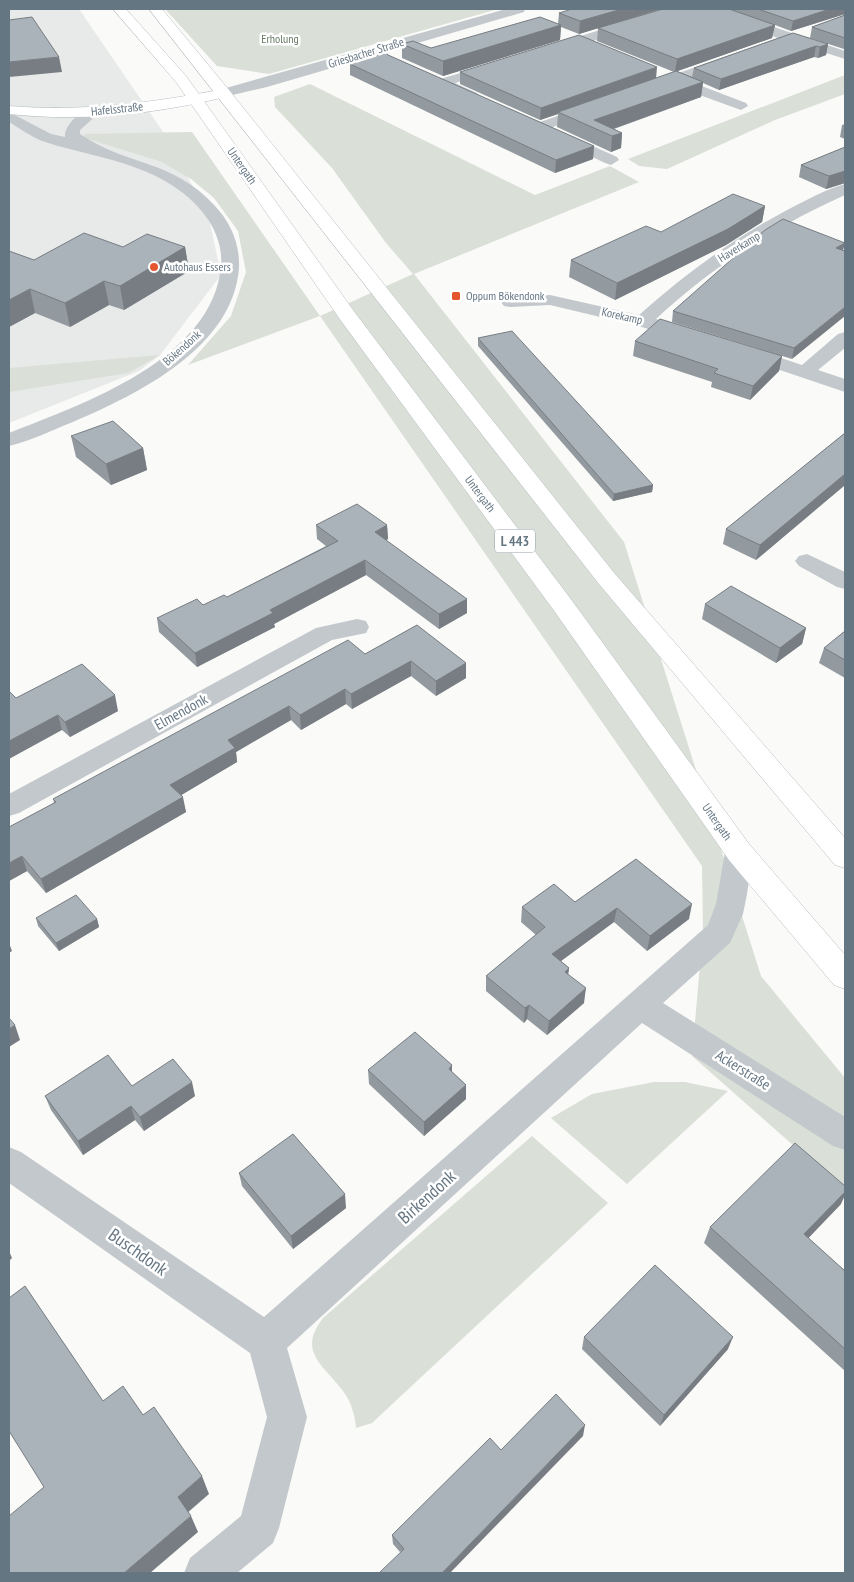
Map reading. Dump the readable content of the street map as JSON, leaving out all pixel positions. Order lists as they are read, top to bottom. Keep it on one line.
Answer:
{"streets":{"main road":["Hafelsstraße","Untergath","L 443"],"street":["Griesbacher Straße","Haverkamp","Korekamp","Bökendonk","Elmendonk","Ackerstraße","Birkendonk","Buschdonk"]},"crossings":[["Griesbacher Straße","Hafelsstraße"],["Hafelsstraße","Untergath"],["Hafelsstraße","Bökendonk"],["Untergath","Birkendonk"],["Haverkamp","Korekamp"],["Ackerstraße","Birkendonk"],["Birkendonk","Buschdonk"]],"parks":["Erholung"],"places":{"other":["Autohaus Essers"],"transit":["Oppum Bökendonk"]}}
